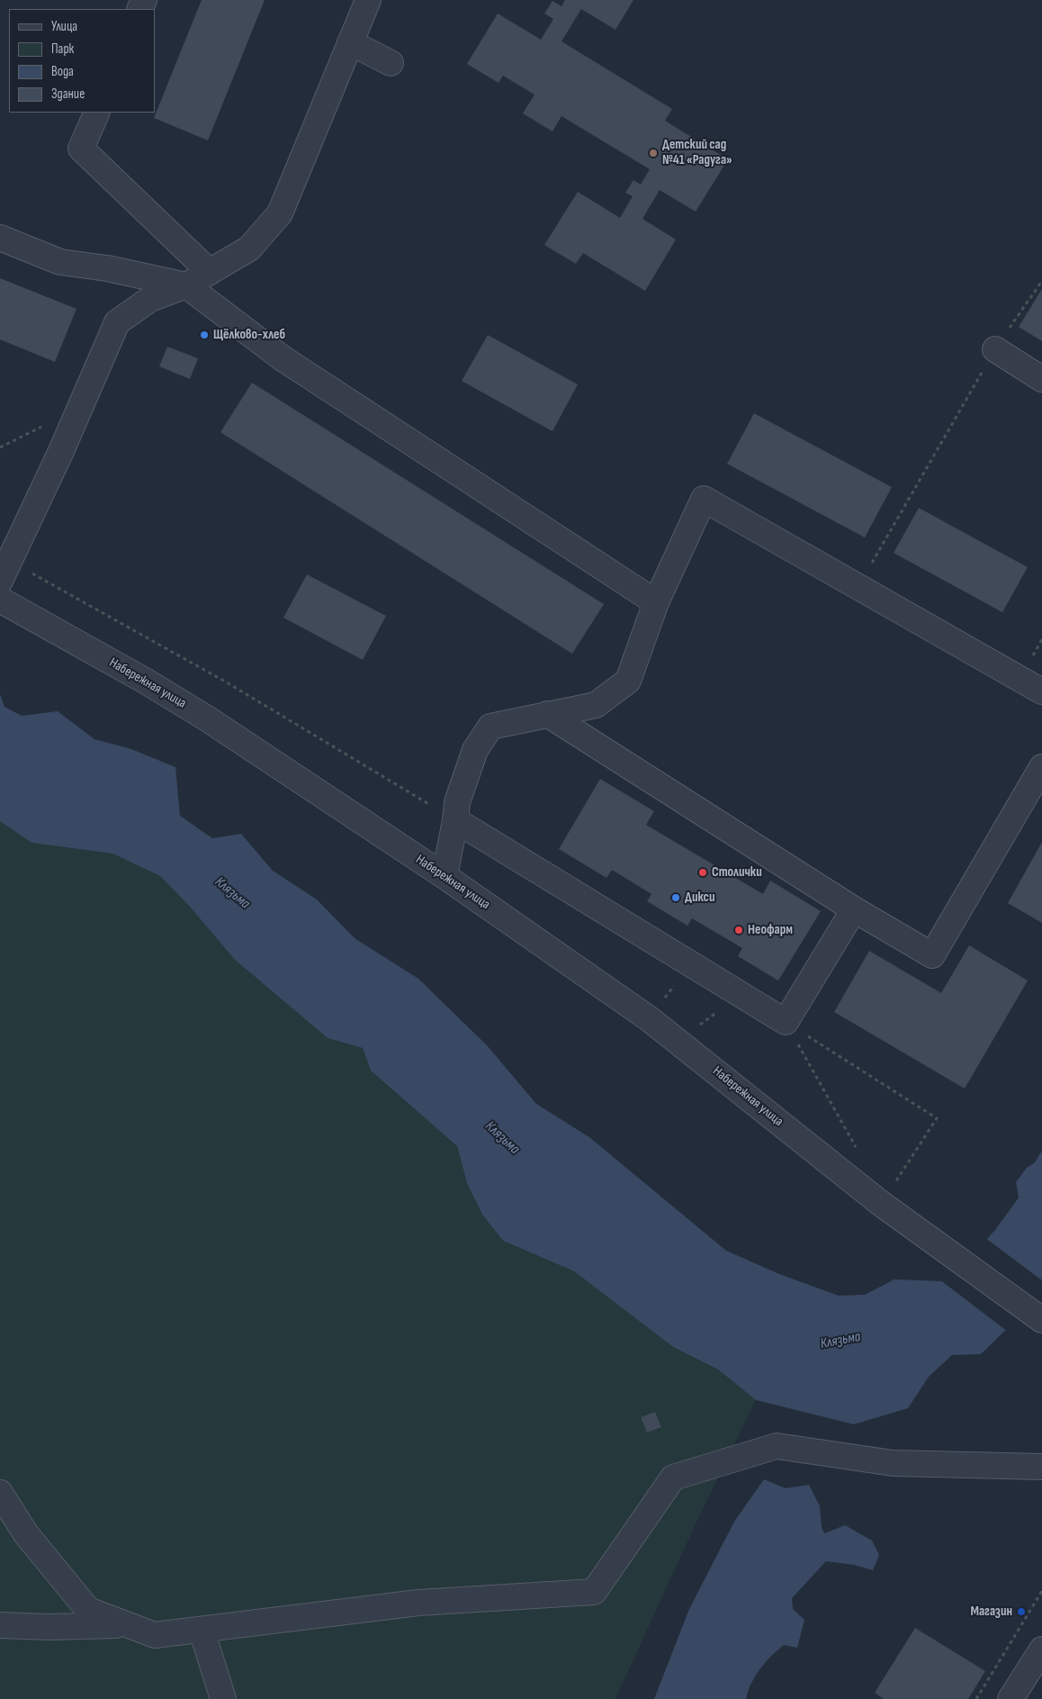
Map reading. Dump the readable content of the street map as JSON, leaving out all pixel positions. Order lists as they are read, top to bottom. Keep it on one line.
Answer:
{"streets":{"street":["Набережная улица"]},"water":["Клязьма"],"places":["Детский сад №41 «Радуга»","Щёлково-хлеб","Столички","Дикси","Неофарм","Магазин"],"legend":["Улица","Парк","Вода","Здание"]}
